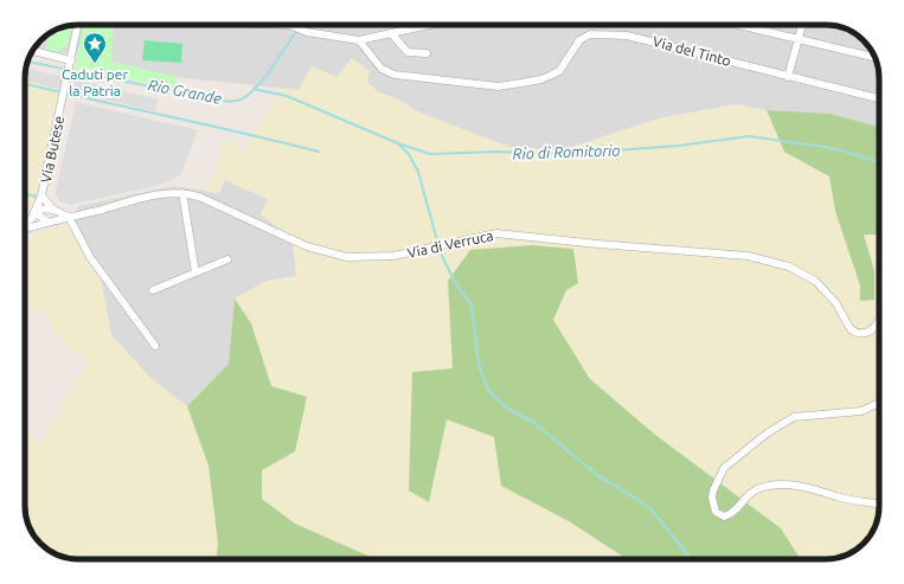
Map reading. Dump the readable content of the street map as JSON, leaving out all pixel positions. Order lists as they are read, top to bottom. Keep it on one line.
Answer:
{"streets":{"street":["Via del Tinto","Via Butese","Via di Verruca"]},"water":["Rio Grande","Rio di Romitorio"],"places":{"place":["Caduti per la Patria"]}}
